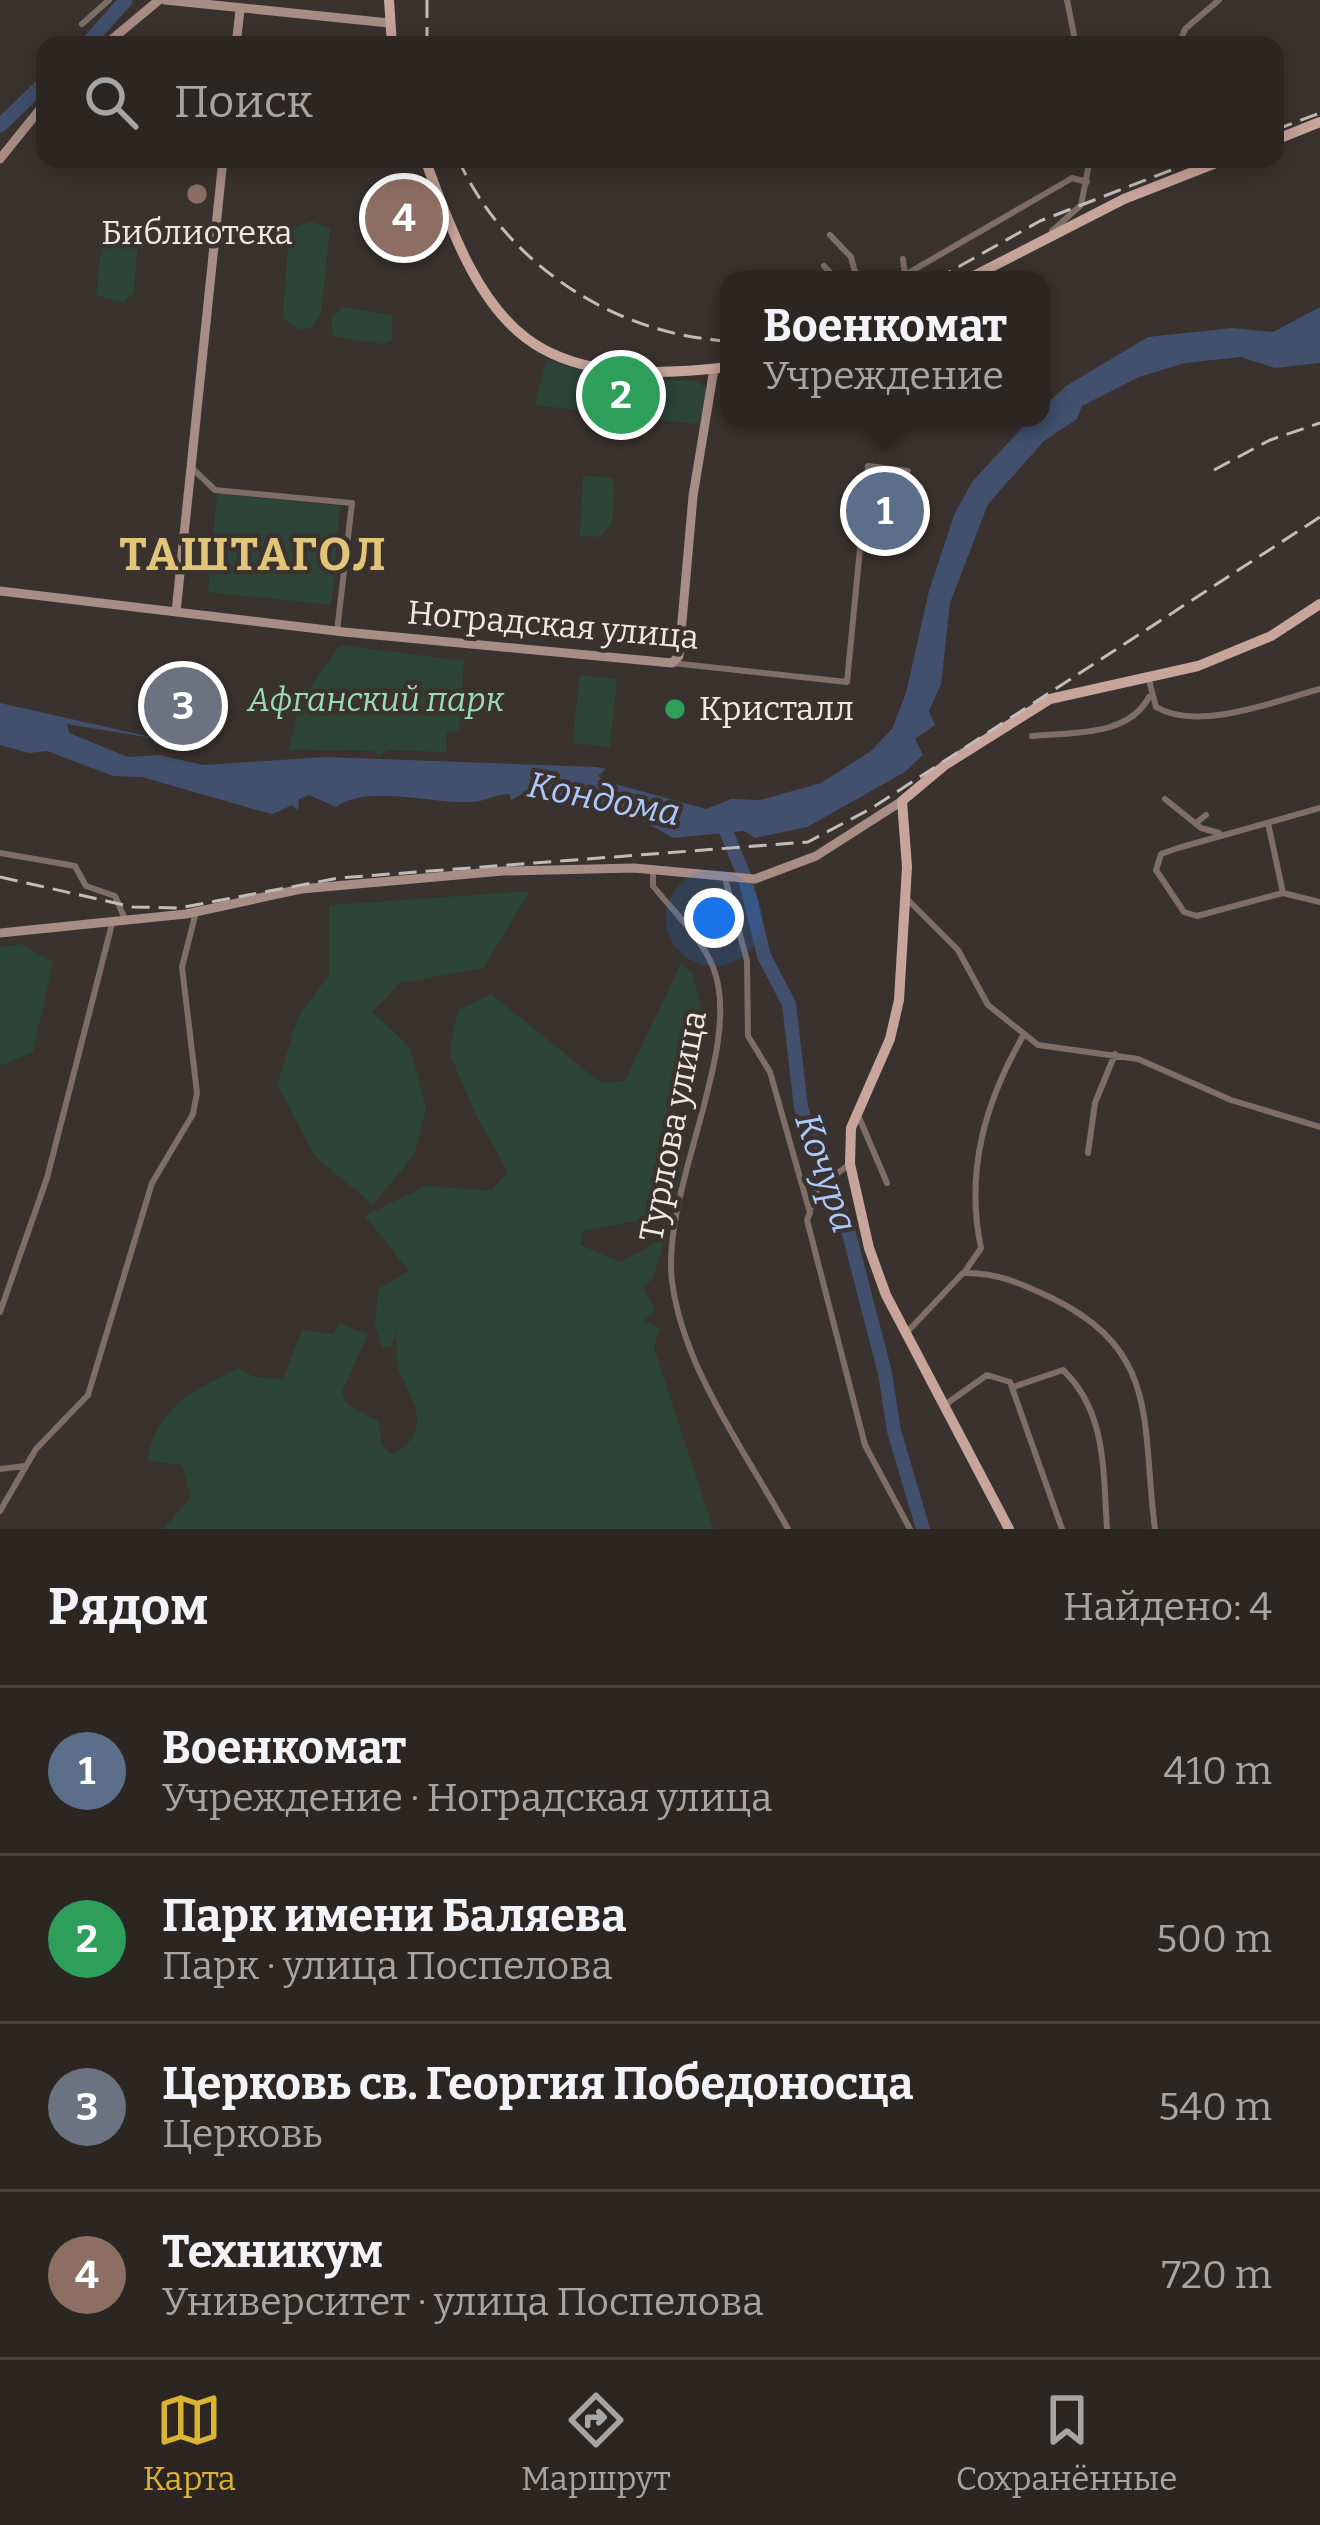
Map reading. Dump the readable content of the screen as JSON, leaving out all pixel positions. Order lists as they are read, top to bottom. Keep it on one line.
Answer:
{"streets":{"street":["Ноградская улица","Турлова улица"]},"districts":["ТАШТАГОЛ"],"water":["Кондома","Кочура"],"parks":["Афганский парк"],"places":["Библиотека","Кристалл"],"page":{"search":"Поиск","pins":["4","2","1","3"],"popup":["Военкомат","Учреждение"],"heading":["Рядом","Найдено: 4"],"list":[{"mark":"1","name":"Военкомат","note":"Учреждение · Ноградская улица","value":"410 m"},{"mark":"2","name":"Парк имени Баляева","note":"Парк · улица Поспелова","value":"500 m"},{"mark":"3","name":"Церковь св. Георгия Победоносца","note":"Церковь","value":"540 m"},{"mark":"4","name":"Техникум","note":"Университет · улица Поспелова","value":"720 m"}],"nav":["Карта","Маршрут","Сохранённые"]}}
